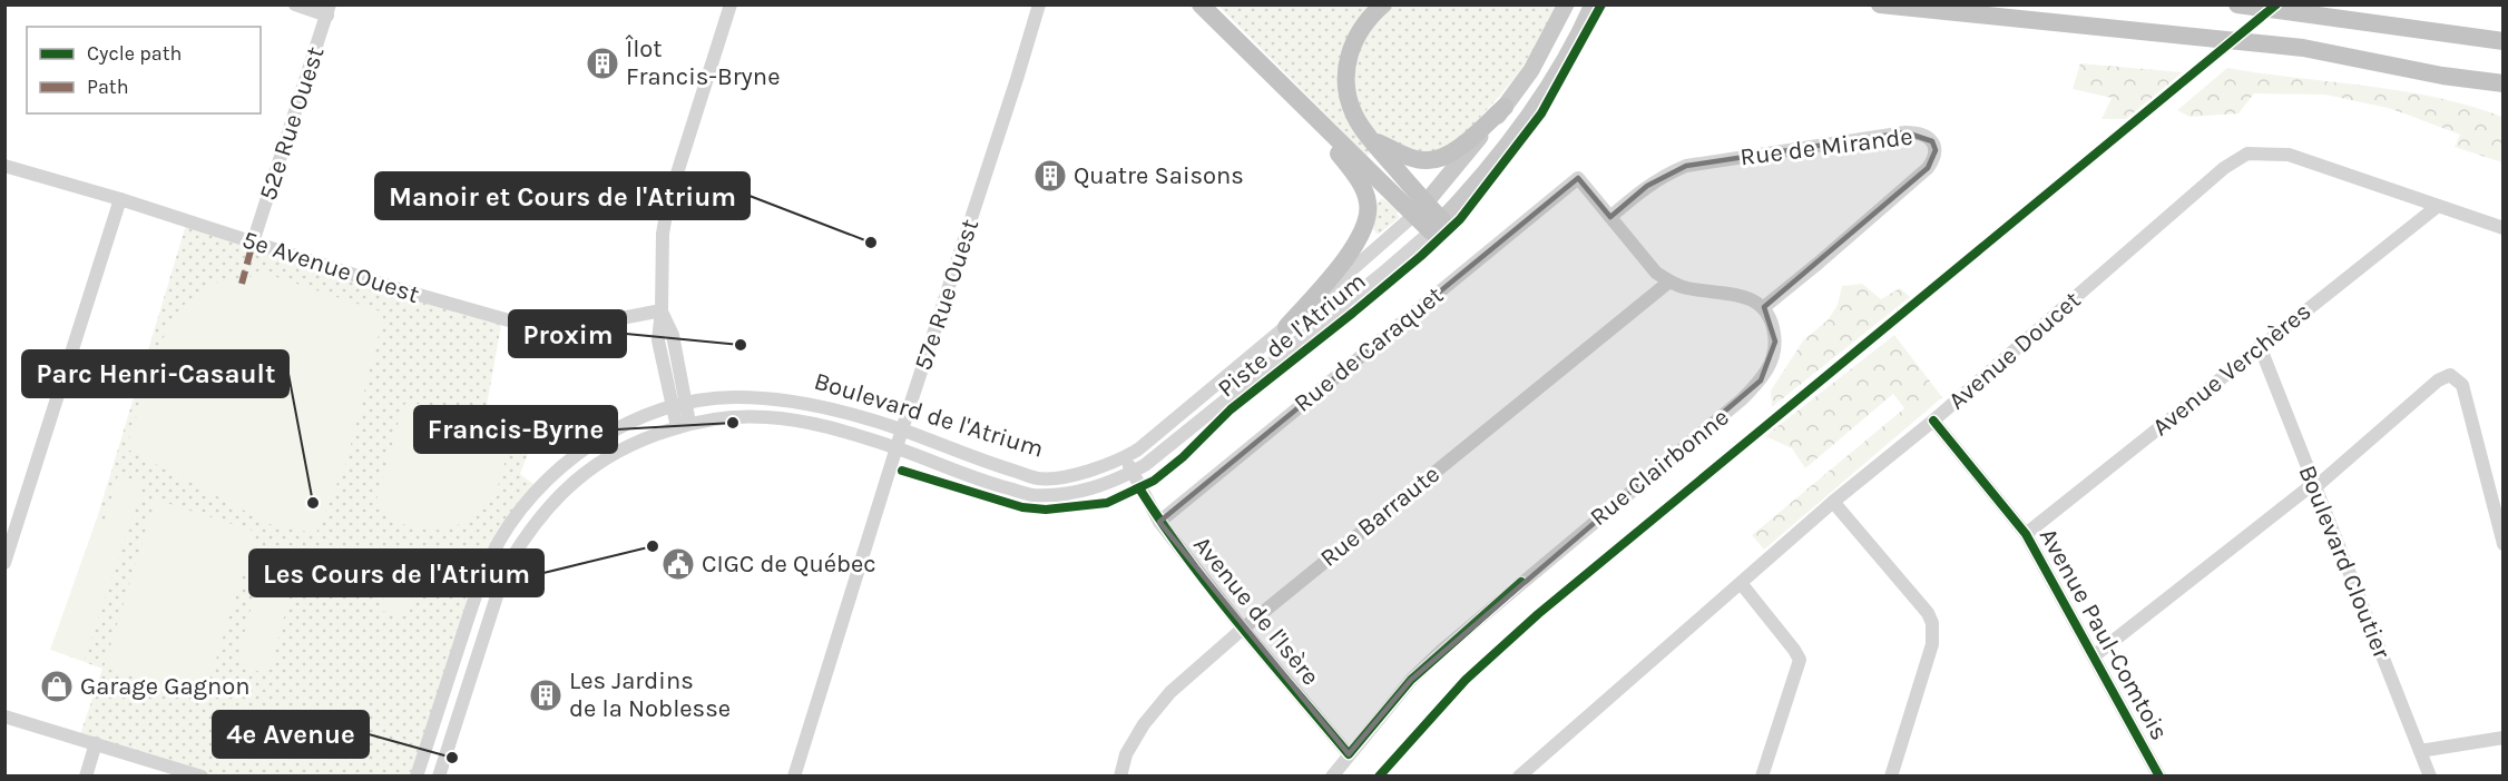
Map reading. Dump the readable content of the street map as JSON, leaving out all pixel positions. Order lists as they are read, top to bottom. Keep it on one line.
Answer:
{"streets":{"main road":["Boulevard de l'Atrium"],"street":["52e Rue Ouest","Rue de Mirande","5e Avenue Ouest","57e Rue Ouest","Rue de Caraquet","Avenue Doucet","Avenue Verchères","Rue Clairbonne","Rue Barraute","Boulevard Cloutier","Avenue de l'Isère","Avenue Paul-Comtois"],"cycle path":["Piste de l'Atrium"]},"crossings":[["52e Rue Ouest","5e Avenue Ouest"],["Rue de Mirande","Rue de Caraquet"],["Rue de Mirande","Rue Clairbonne"],["57e Rue Ouest","Boulevard de l'Atrium"],["Rue de Caraquet","Avenue de l'Isère"],["Avenue Doucet","Avenue Verchères"],["Avenue Doucet","Avenue Paul-Comtois"],["Avenue Verchères","Boulevard Cloutier"],["Avenue Verchères","Avenue Paul-Comtois"],["Boulevard de l'Atrium","Avenue de l'Isère"],["Rue Clairbonne","Avenue de l'Isère"],["Rue Barraute","Avenue de l'Isère"]],"places":{"building":["Îlot Francis-Bryne","Quatre Saisons","Les Jardins de la Noblesse"],"other":["Manoir et Cours de l'Atrium","Proxim","Francis-Byrne","Parc Henri-Casault","Les Cours de l'Atrium","4e Avenue"],"public building":["CIGC de Québec"],"shop":["Garage Gagnon"]},"legend":["Cycle path","Path"]}
